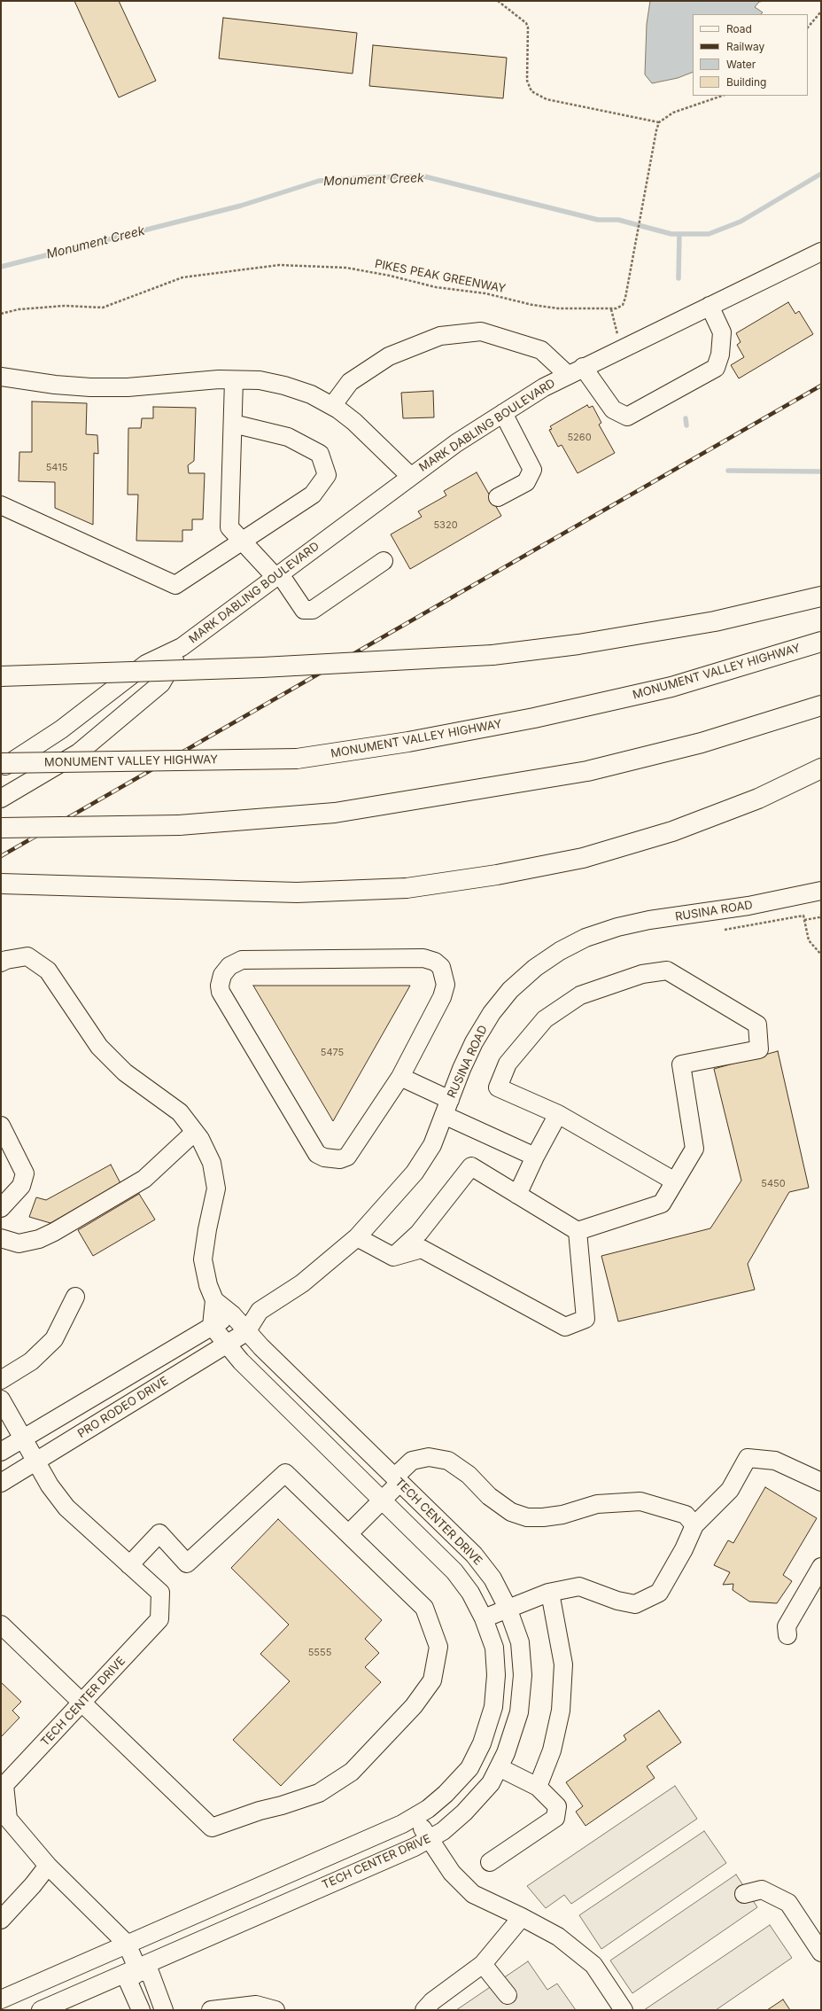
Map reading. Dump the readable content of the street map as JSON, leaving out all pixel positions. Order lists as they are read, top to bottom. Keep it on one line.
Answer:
{"streets":{"highway":["MONUMENT VALLEY HIGHWAY"],"street":["MARK DABLING BOULEVARD","RUSINA ROAD","PRO RODEO DRIVE","TECH CENTER DRIVE"],"path":["PIKES PEAK GREENWAY"]},"crossings":[["RUSINA ROAD","PRO RODEO DRIVE"],["RUSINA ROAD","TECH CENTER DRIVE"],["PRO RODEO DRIVE","TECH CENTER DRIVE"]],"water":["Monument Creek"],"house_numbers":["5260","5415","5320","5475","5450","5555"],"legend":["Road","Railway","Water","Building"]}
